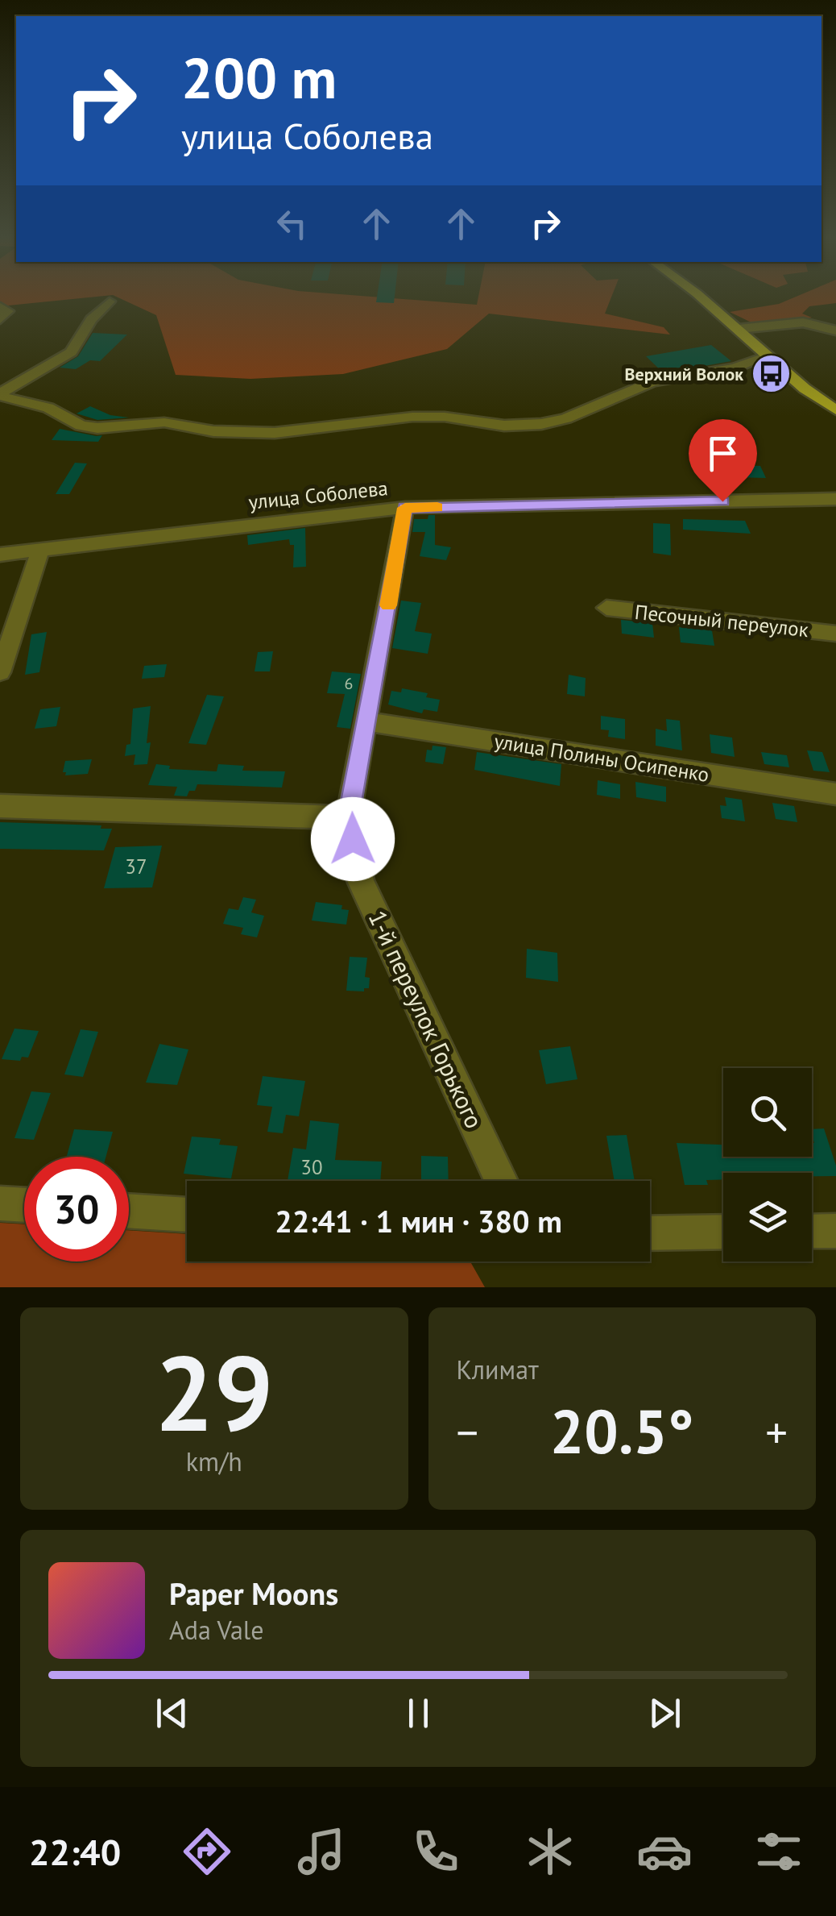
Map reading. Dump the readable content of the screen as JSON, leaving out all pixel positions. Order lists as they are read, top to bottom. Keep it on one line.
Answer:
{"streets":{"street":["улица Соболева","Песочный переулок","улица Полины Осипенко","1-й переулок Горького"]},"crossings":[["улица Соболева","1-й переулок Горького"],["улица Полины Осипенко","1-й переулок Горького"]],"places":{"bus stop":["Верхний Волок"]},"house_numbers":["6","37","30"],"page":{"turn":["200 m","улица Соболева"],"limit":"30","trip":"22:41 · 1 мин · 380 m","tile":[["29","km/h"],"Климат"],"heat":["−","20.5°","+"],"song":["Paper Moons","Ada Vale"],"tabs":"22:40"}}
